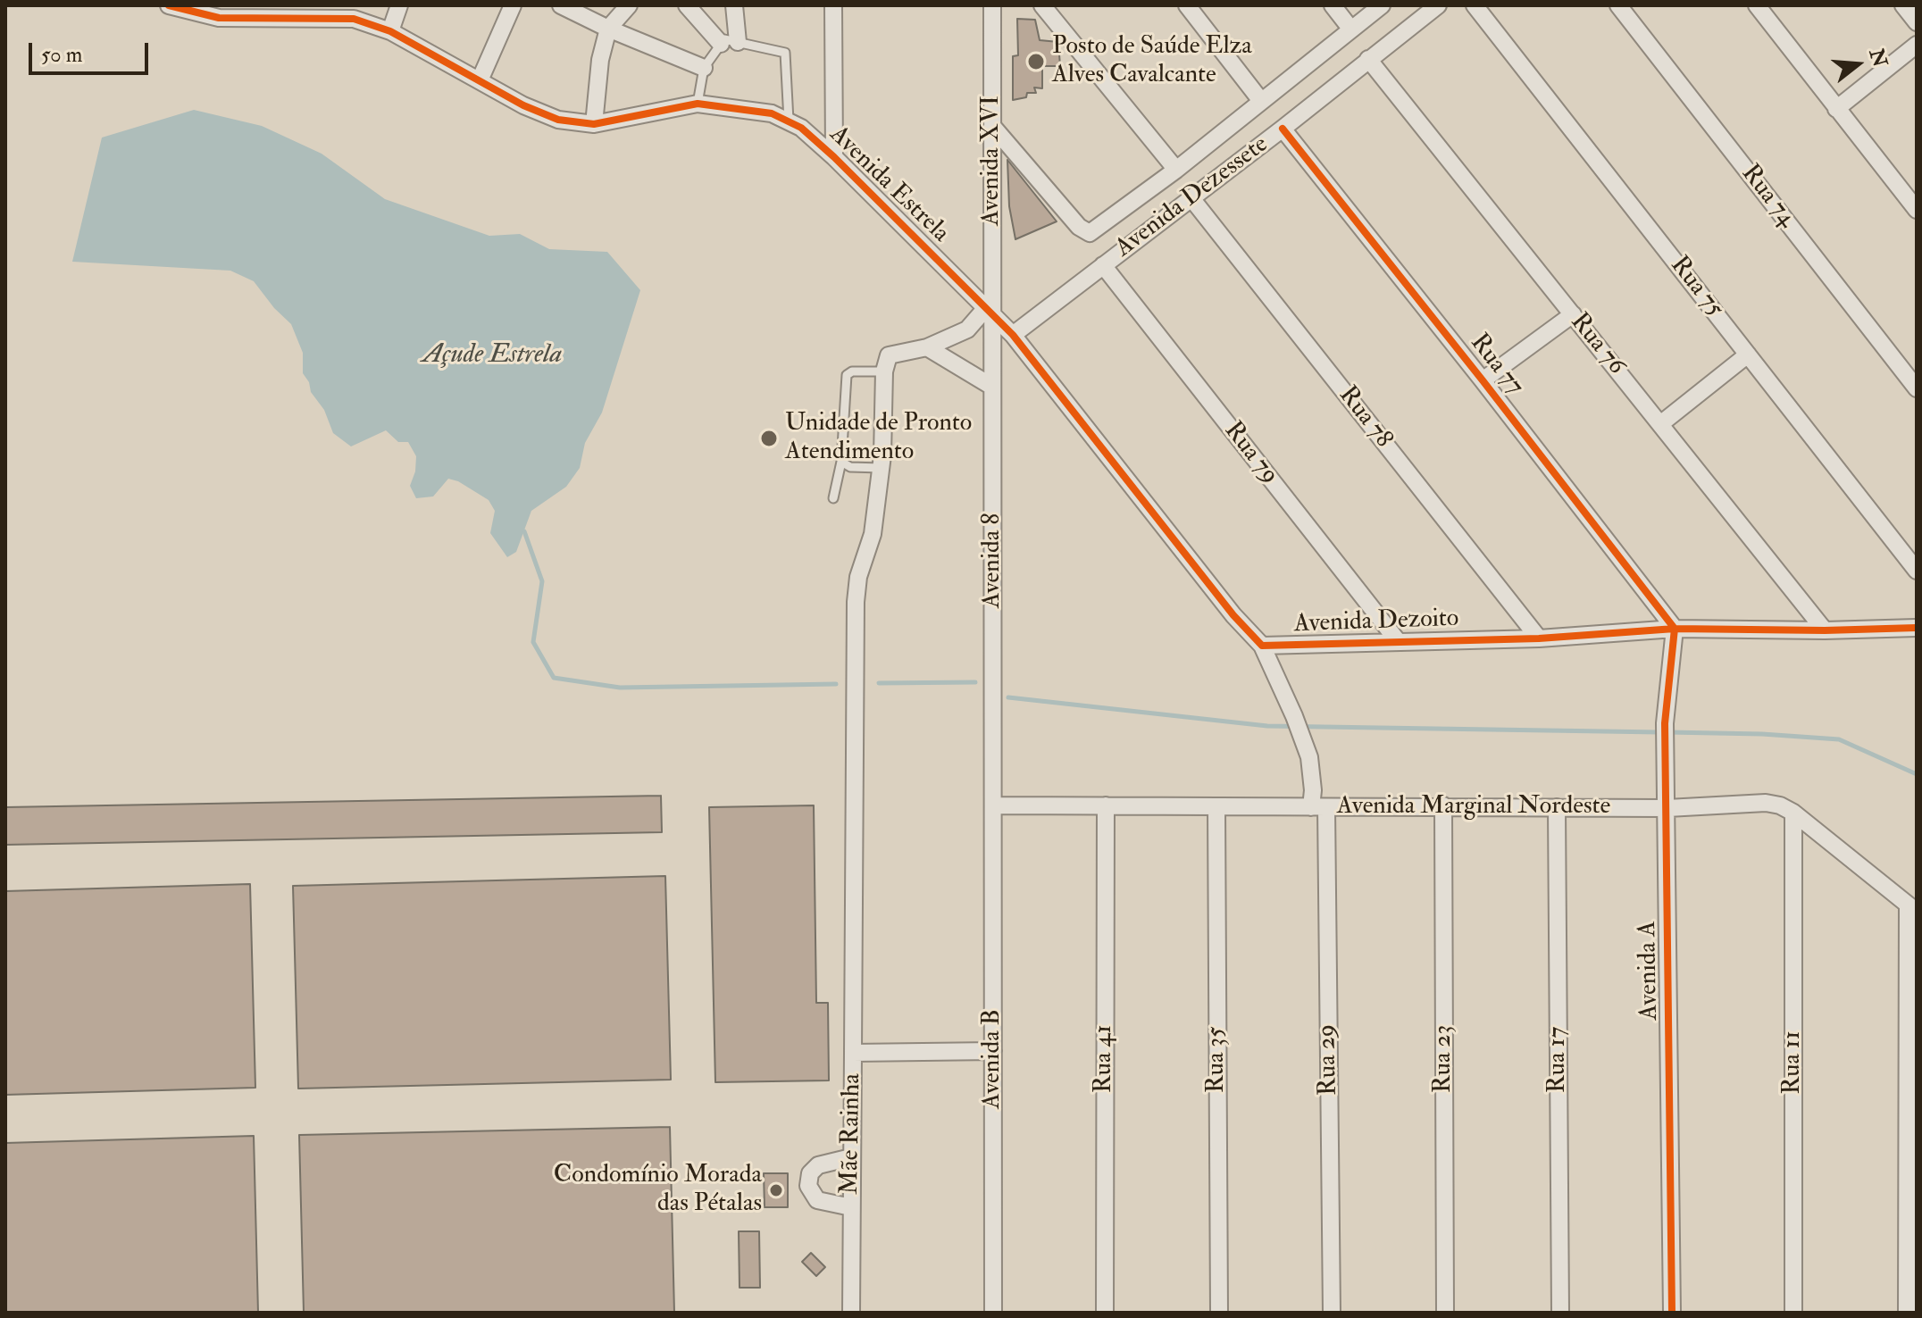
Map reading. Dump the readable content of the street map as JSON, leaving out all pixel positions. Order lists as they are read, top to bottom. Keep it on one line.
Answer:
{"streets":{"street":["Avenida XVI","Avenida Estrela","Rua 74","Avenida Dezessete","Rua 75","Rua 76","Rua 77","Rua 78","Rua 79","Avenida 8","Avenida Dezoito","Avenida Marginal Nordeste","Avenida A","Avenida B","Rua 41","Rua 23","Rua 35","Rua 29","Rua 17","Rua 11","Mãe Rainha"]},"crossings":[["Avenida XVI","Avenida Estrela"],["Avenida XVI","Avenida Dezessete"],["Avenida XVI","Avenida 8"],["Avenida XVI","Avenida Dezoito"],["Avenida Estrela","Avenida 8"],["Avenida Estrela","Avenida Dezoito"],["Avenida Dezessete","Rua 76"],["Avenida Dezessete","Rua 77"],["Avenida Dezessete","Rua 78"],["Avenida Dezessete","Rua 79"],["Avenida Dezessete","Avenida Dezoito"],["Rua 76","Avenida Dezoito"],["Rua 77","Avenida Dezoito"],["Rua 77","Avenida A"],["Rua 78","Avenida Dezoito"],["Rua 79","Avenida Dezoito"],["Avenida 8","Avenida Dezoito"],["Avenida 8","Avenida Marginal Nordeste"],["Avenida 8","Avenida B"],["Avenida Dezoito","Avenida A"],["Avenida Dezoito","Rua 29"],["Avenida Marginal Nordeste","Avenida A"],["Avenida Marginal Nordeste","Avenida B"],["Avenida Marginal Nordeste","Rua 41"],["Avenida Marginal Nordeste","Rua 23"],["Avenida Marginal Nordeste","Rua 35"],["Avenida Marginal Nordeste","Rua 29"],["Avenida Marginal Nordeste","Rua 17"],["Avenida Marginal Nordeste","Rua 11"],["Avenida B","Mãe Rainha"]],"water":["Açude Estrela"],"places":["Posto de Saúde Elza Alves Cavalcante","Unidade de Pronto Atendimento","Condomínio Morada das Pétalas"],"scale_bar":"50 m","north":"right"}
